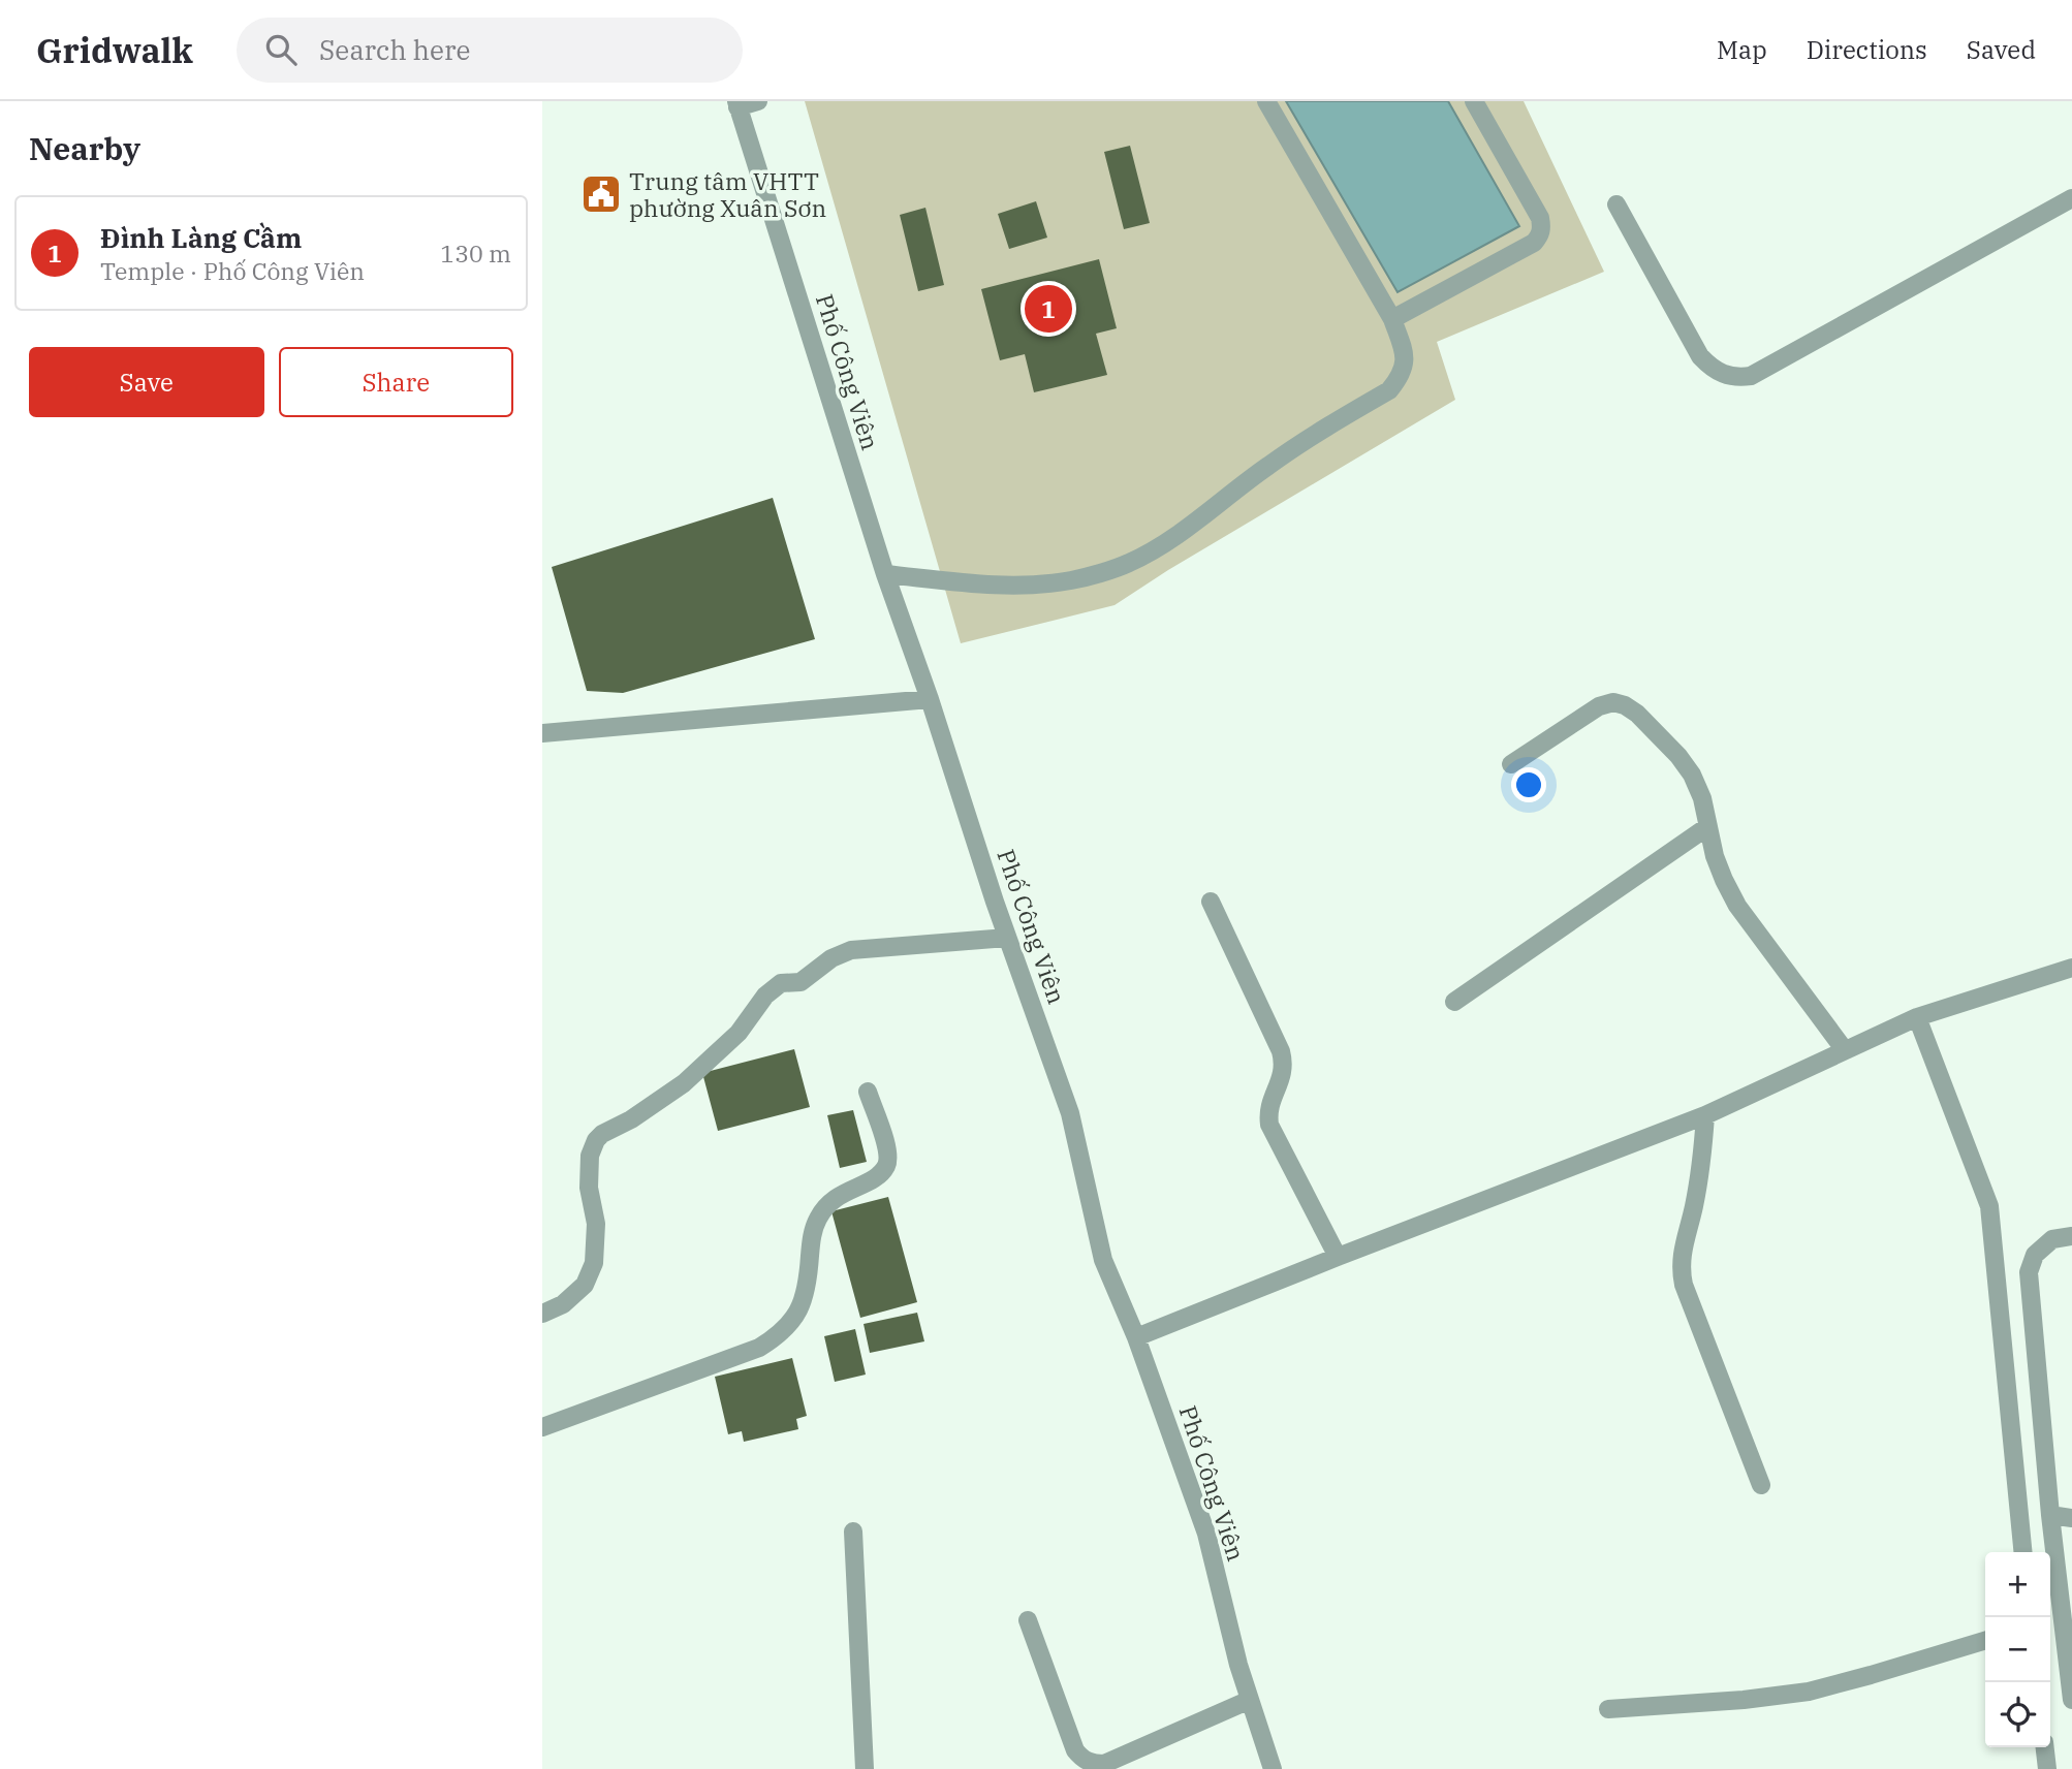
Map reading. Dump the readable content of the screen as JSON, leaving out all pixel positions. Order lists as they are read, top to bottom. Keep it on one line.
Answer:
{"streets":{"street":["Phố Công Viên"]},"places":{"public building":["Trung tâm VHTT phường Xuân Sơn"]},"page":{"header":"Gridwalk","search":"Search here","nav":["Map","Directions","Saved"],"heading":"Nearby","list":[{"mark":"1","name":"Đình Làng Cầm","note":"Temple · Phố Công Viên","value":"130 m"}],"pins":"1","buttons":["Save","Share"],"map_buttons":["+","−"]}}
